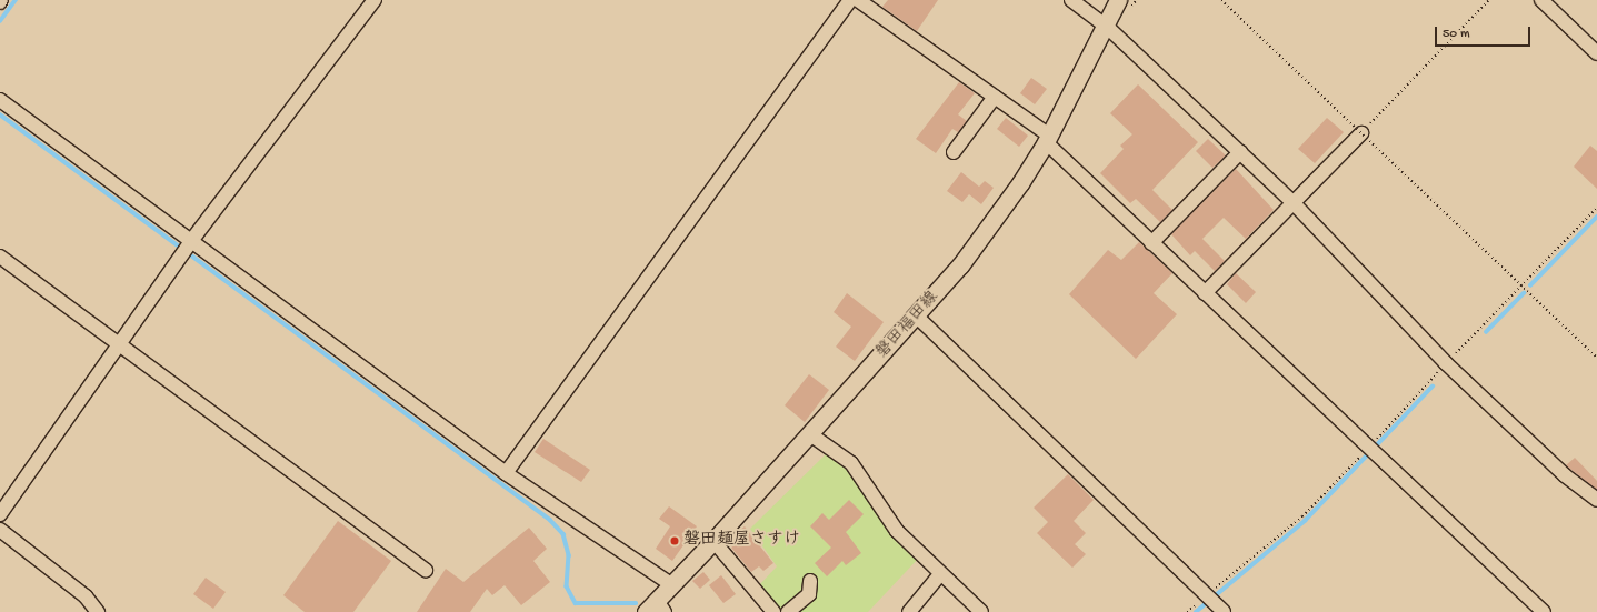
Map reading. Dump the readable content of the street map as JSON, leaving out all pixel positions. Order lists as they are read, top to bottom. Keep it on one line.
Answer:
{"streets":{"main road":["磐田福田線"]},"places":["磐田麺屋さすけ"],"scale_bar":"50 m"}
